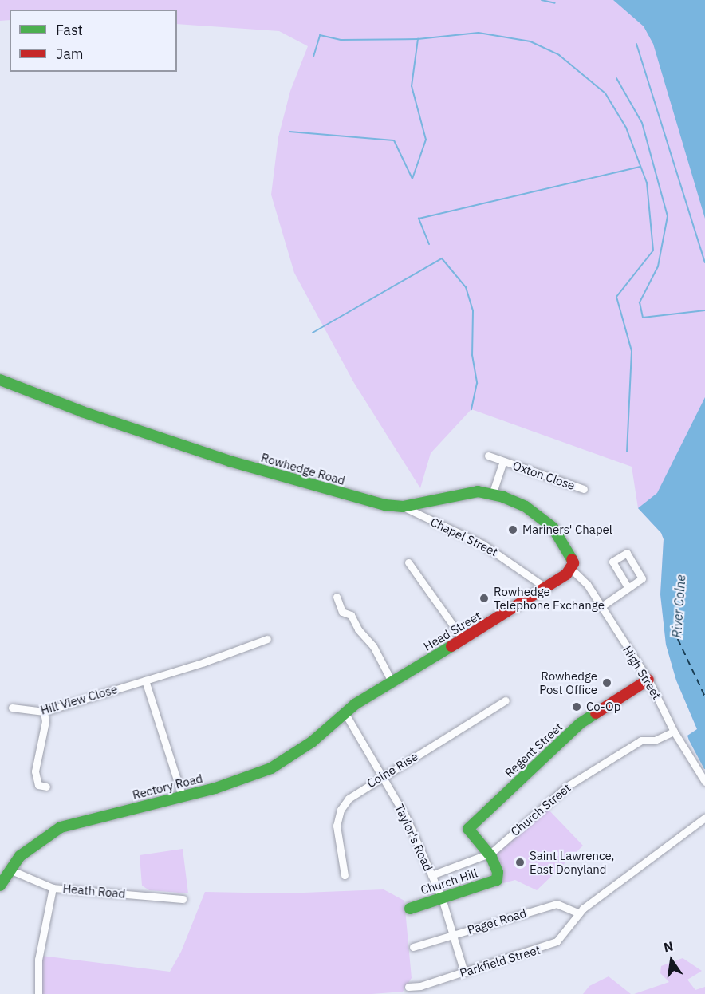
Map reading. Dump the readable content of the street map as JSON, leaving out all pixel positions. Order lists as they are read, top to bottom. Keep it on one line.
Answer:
{"streets":{"street":["Rowhedge Road","Oxton Close","Chapel Street","Head Street","High Street","Hill View Close","Regent Street","Colne Rise","Rectory Road","Church Street","Taylor's Road","Church Hill","Heath Road","Paget Road","Parkfield Street"]},"crossings":[["Rowhedge Road","Oxton Close"],["Rowhedge Road","Chapel Street"],["Rowhedge Road","Head Street"],["Rowhedge Road","High Street"],["Chapel Street","Head Street"],["Head Street","High Street"],["Head Street","Rectory Road"],["Head Street","Taylor's Road"],["High Street","Regent Street"],["High Street","Church Street"],["Regent Street","Church Street"],["Regent Street","Church Hill"],["Colne Rise","Taylor's Road"],["Rectory Road","Taylor's Road"],["Rectory Road","Heath Road"],["Church Street","Taylor's Road"],["Church Street","Church Hill"],["Taylor's Road","Church Hill"],["Taylor's Road","Paget Road"],["Taylor's Road","Parkfield Street"],["Paget Road","Parkfield Street"]],"water":["River Colne"],"places":["Mariners' Chapel","Rowhedge Telephone Exchange","Rowhedge Post Office","Co-Op","Saint Lawrence, East Donyland"],"legend":["Fast","Jam"],"north":"top"}
